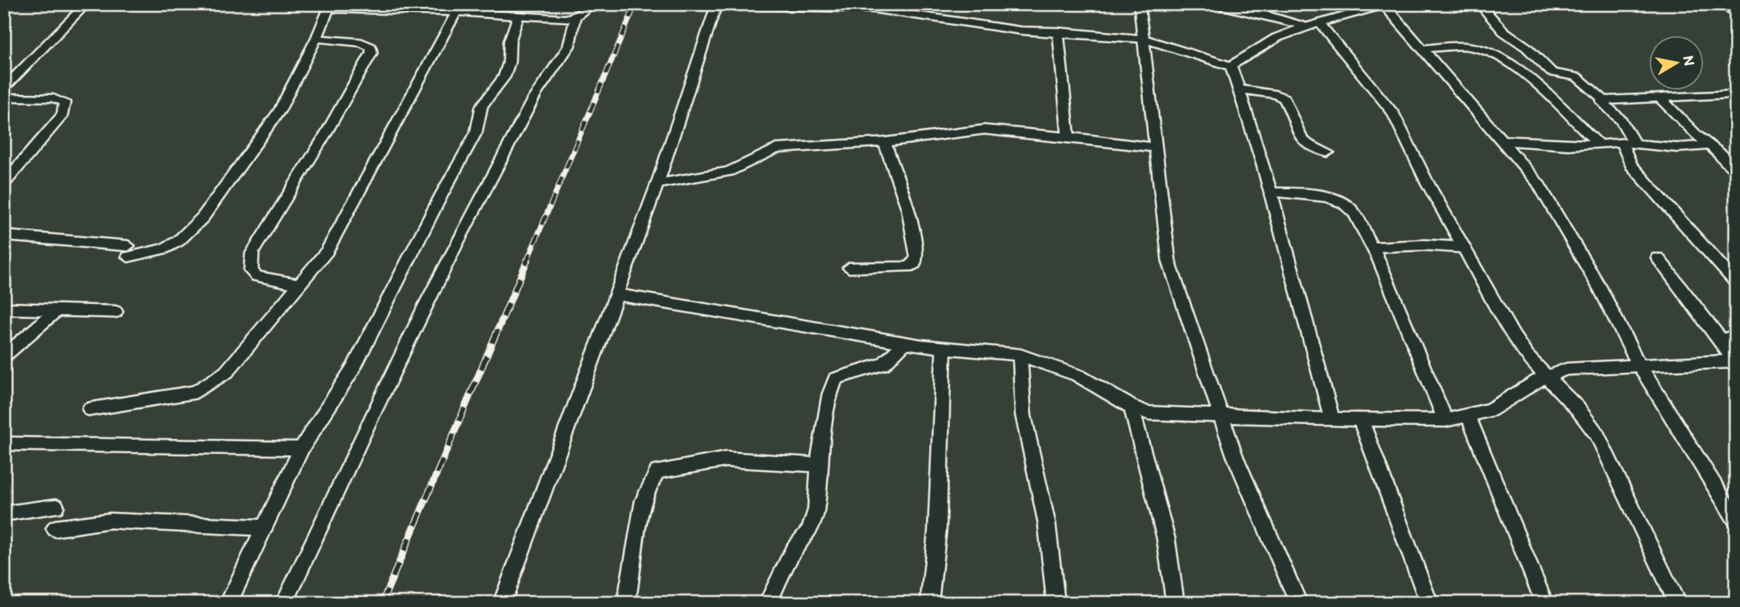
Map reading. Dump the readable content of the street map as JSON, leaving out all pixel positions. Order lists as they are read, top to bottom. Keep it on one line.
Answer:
{"north":"right"}
